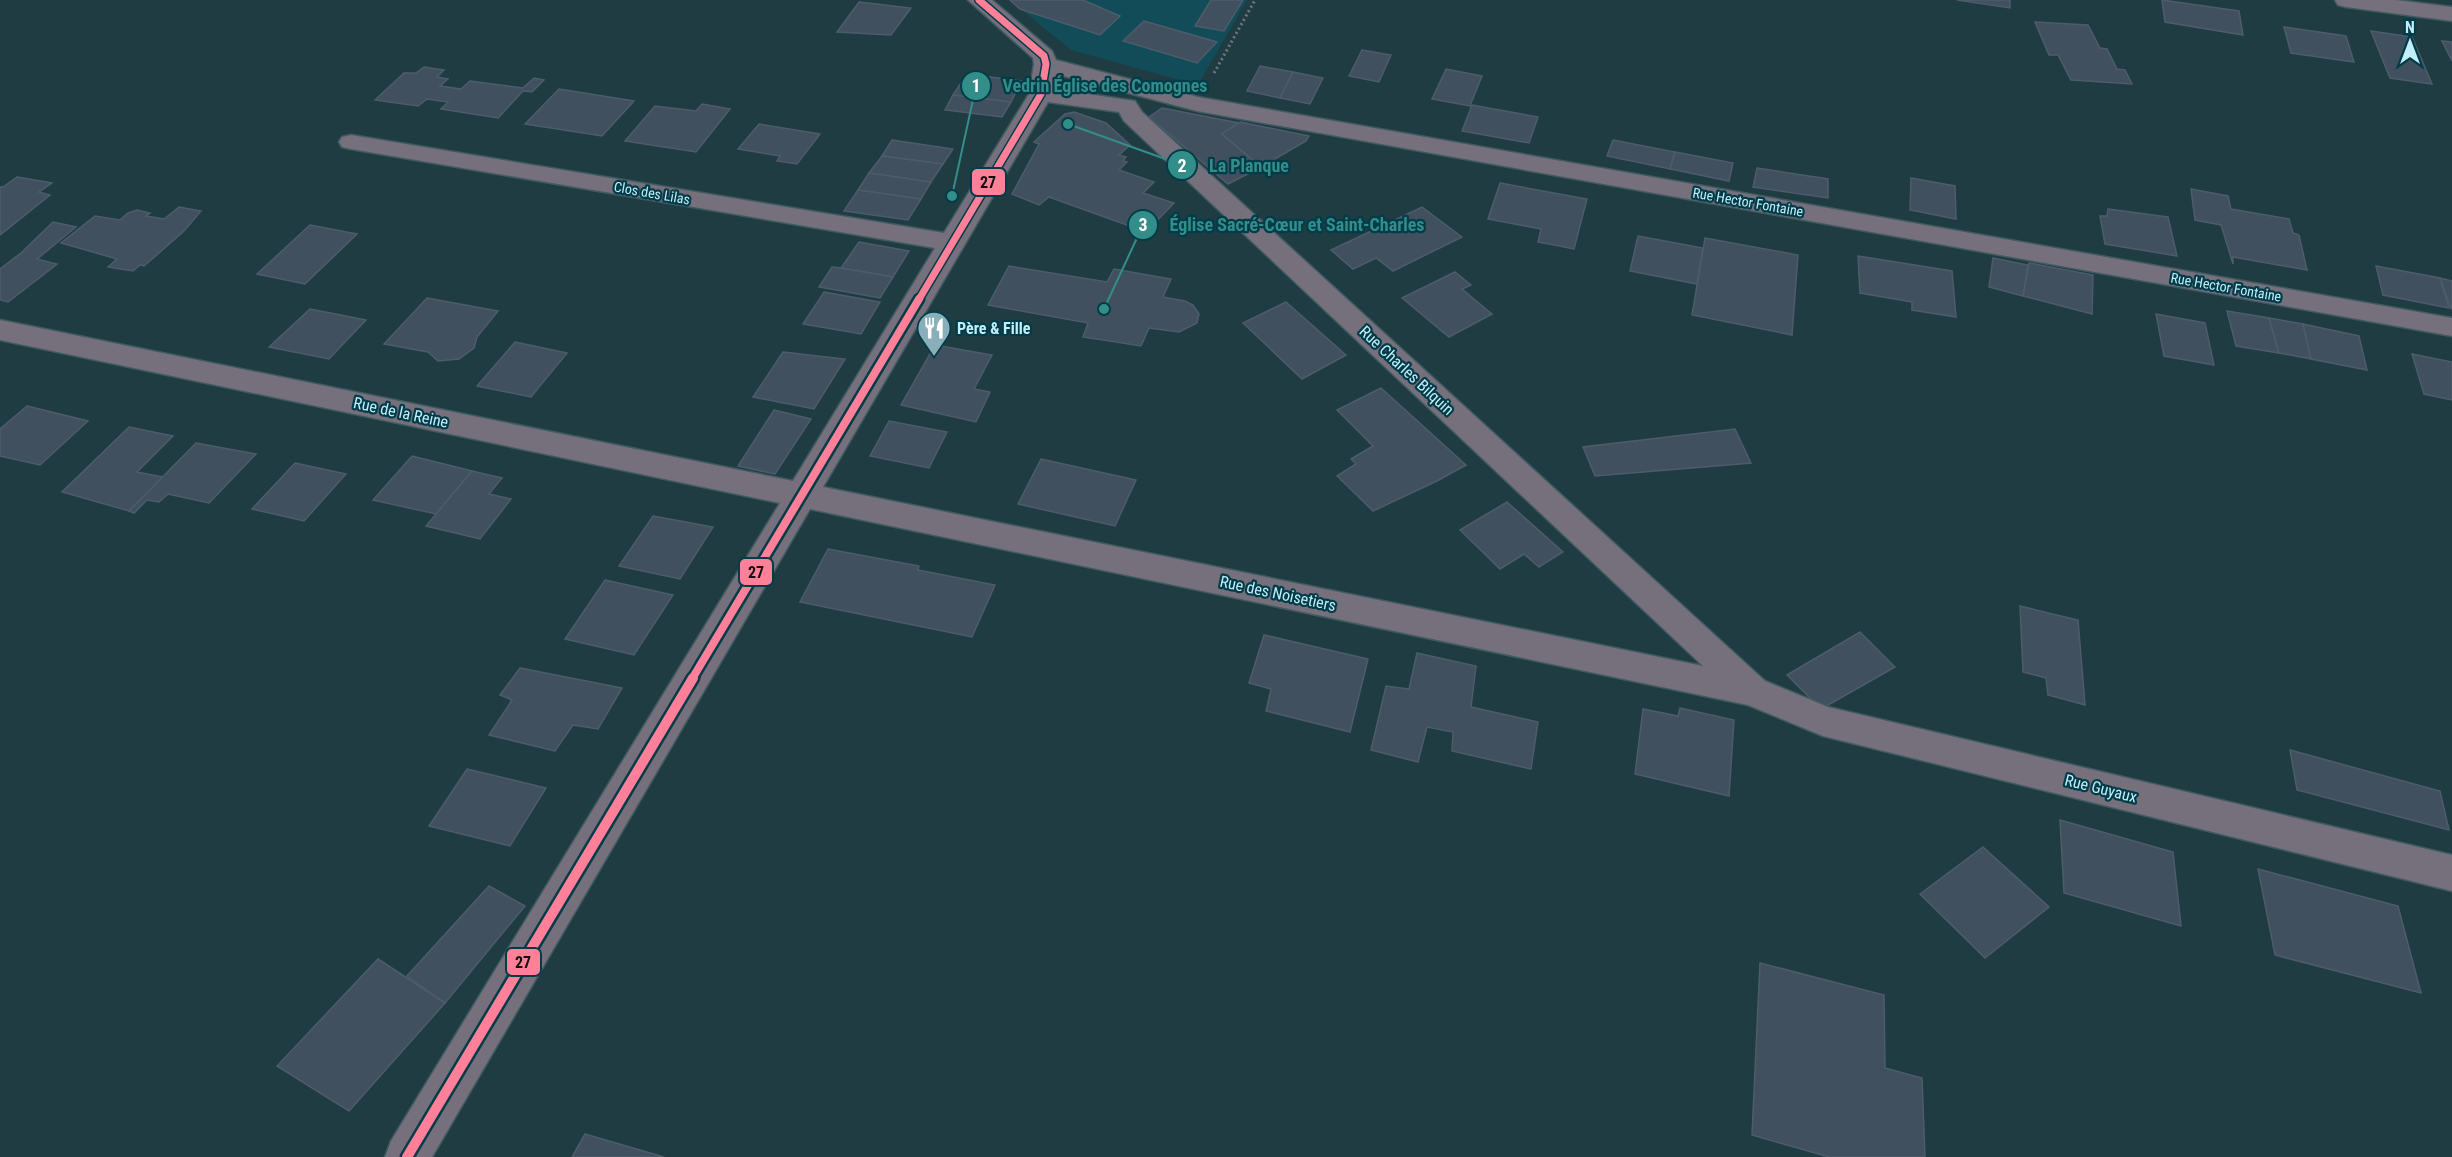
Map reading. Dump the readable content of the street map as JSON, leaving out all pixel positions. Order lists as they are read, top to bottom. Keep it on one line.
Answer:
{"streets":{"street":["Clos des Lilas","Rue Hector Fontaine","Rue Charles Bilquin","Rue de la Reine","Rue des Noisetiers","Rue Guyaux"]},"crossings":[["Rue Charles Bilquin","Rue des Noisetiers"],["Rue Charles Bilquin","Rue Guyaux"],["Rue de la Reine","Rue des Noisetiers"],["Rue des Noisetiers","Rue Guyaux"]],"places":{"other":["La Planque","Vedrin Église des Comognes","Église Sacré-Cœur et Saint-Charles"],"restaurant":["Père & Fille"]},"lines":["transit line 27"],"north":"top"}
